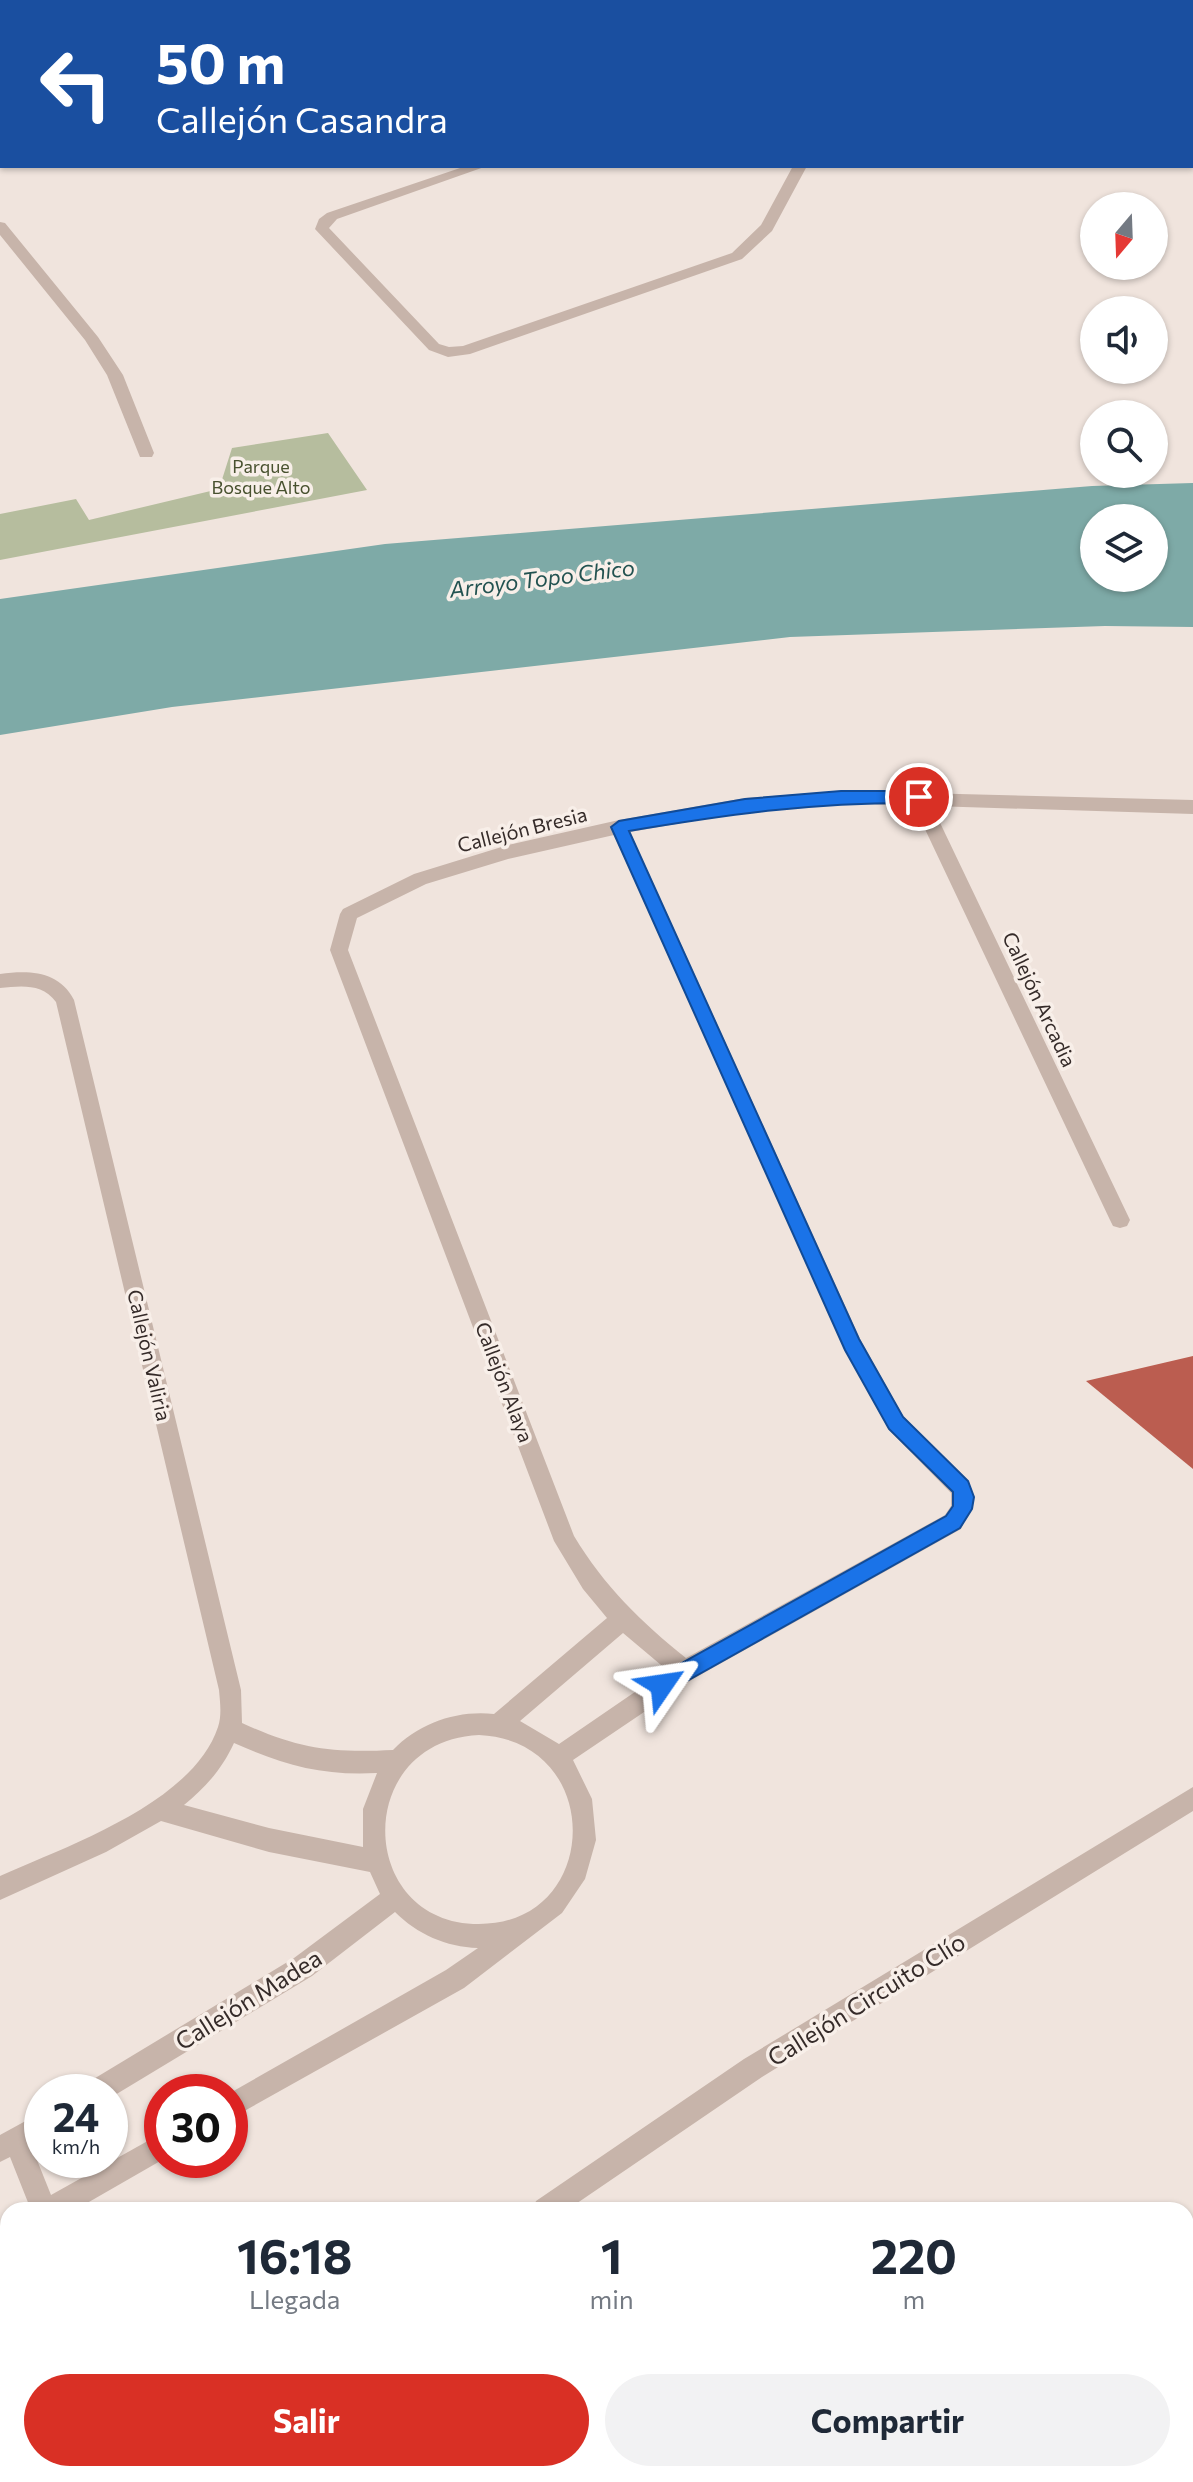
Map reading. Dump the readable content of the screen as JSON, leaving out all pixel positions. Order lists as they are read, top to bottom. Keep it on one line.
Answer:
{"streets":{"street":["Callejón Bresia","Callejón Arcadia","Callejón Valiria","Callejón Alaya","Callejón Madea","Callejón Circuito Clío"]},"crossings":[["Callejón Bresia","Callejón Arcadia"],["Callejón Bresia","Callejón Alaya"]],"water":["Arroyo Topo Chico"],"parks":["Parque Bosque Alto"],"north":"bottom","page":{"turn":["50 m","Callejón Casandra"],"speed":"24 km/h","limit":"30","eta":["16:18","Llegada","1","min","220","m"],"buttons":["Salir","Compartir"]}}
